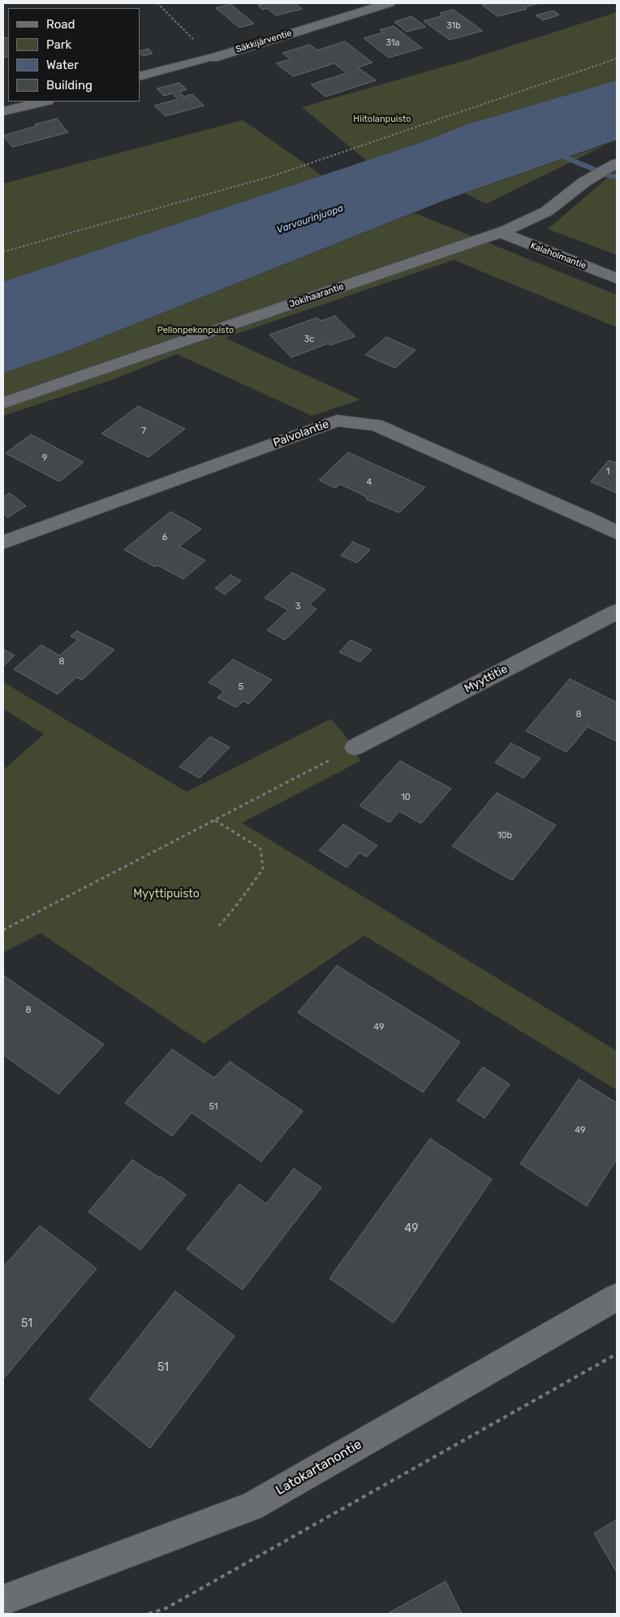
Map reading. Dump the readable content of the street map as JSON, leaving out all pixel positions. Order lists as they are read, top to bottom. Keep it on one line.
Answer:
{"streets":{"street":["Säkkijärventie","Kalaholmantie","Jokihaarantie","Palvolantie","Myyttitie","Latokartanontie"]},"crossings":[["Kalaholmantie","Jokihaarantie"]],"water":["Varvourinjuopa"],"parks":["Hiitolanpuisto","Pellonpekonpuisto","Myyttipuisto"],"house_numbers":["31b","31a","3c","7","9","1","4","6","3","8","5","8","10","10b","8","49","51","49","49","51","51"],"legend":["Road","Park","Water","Building"]}
